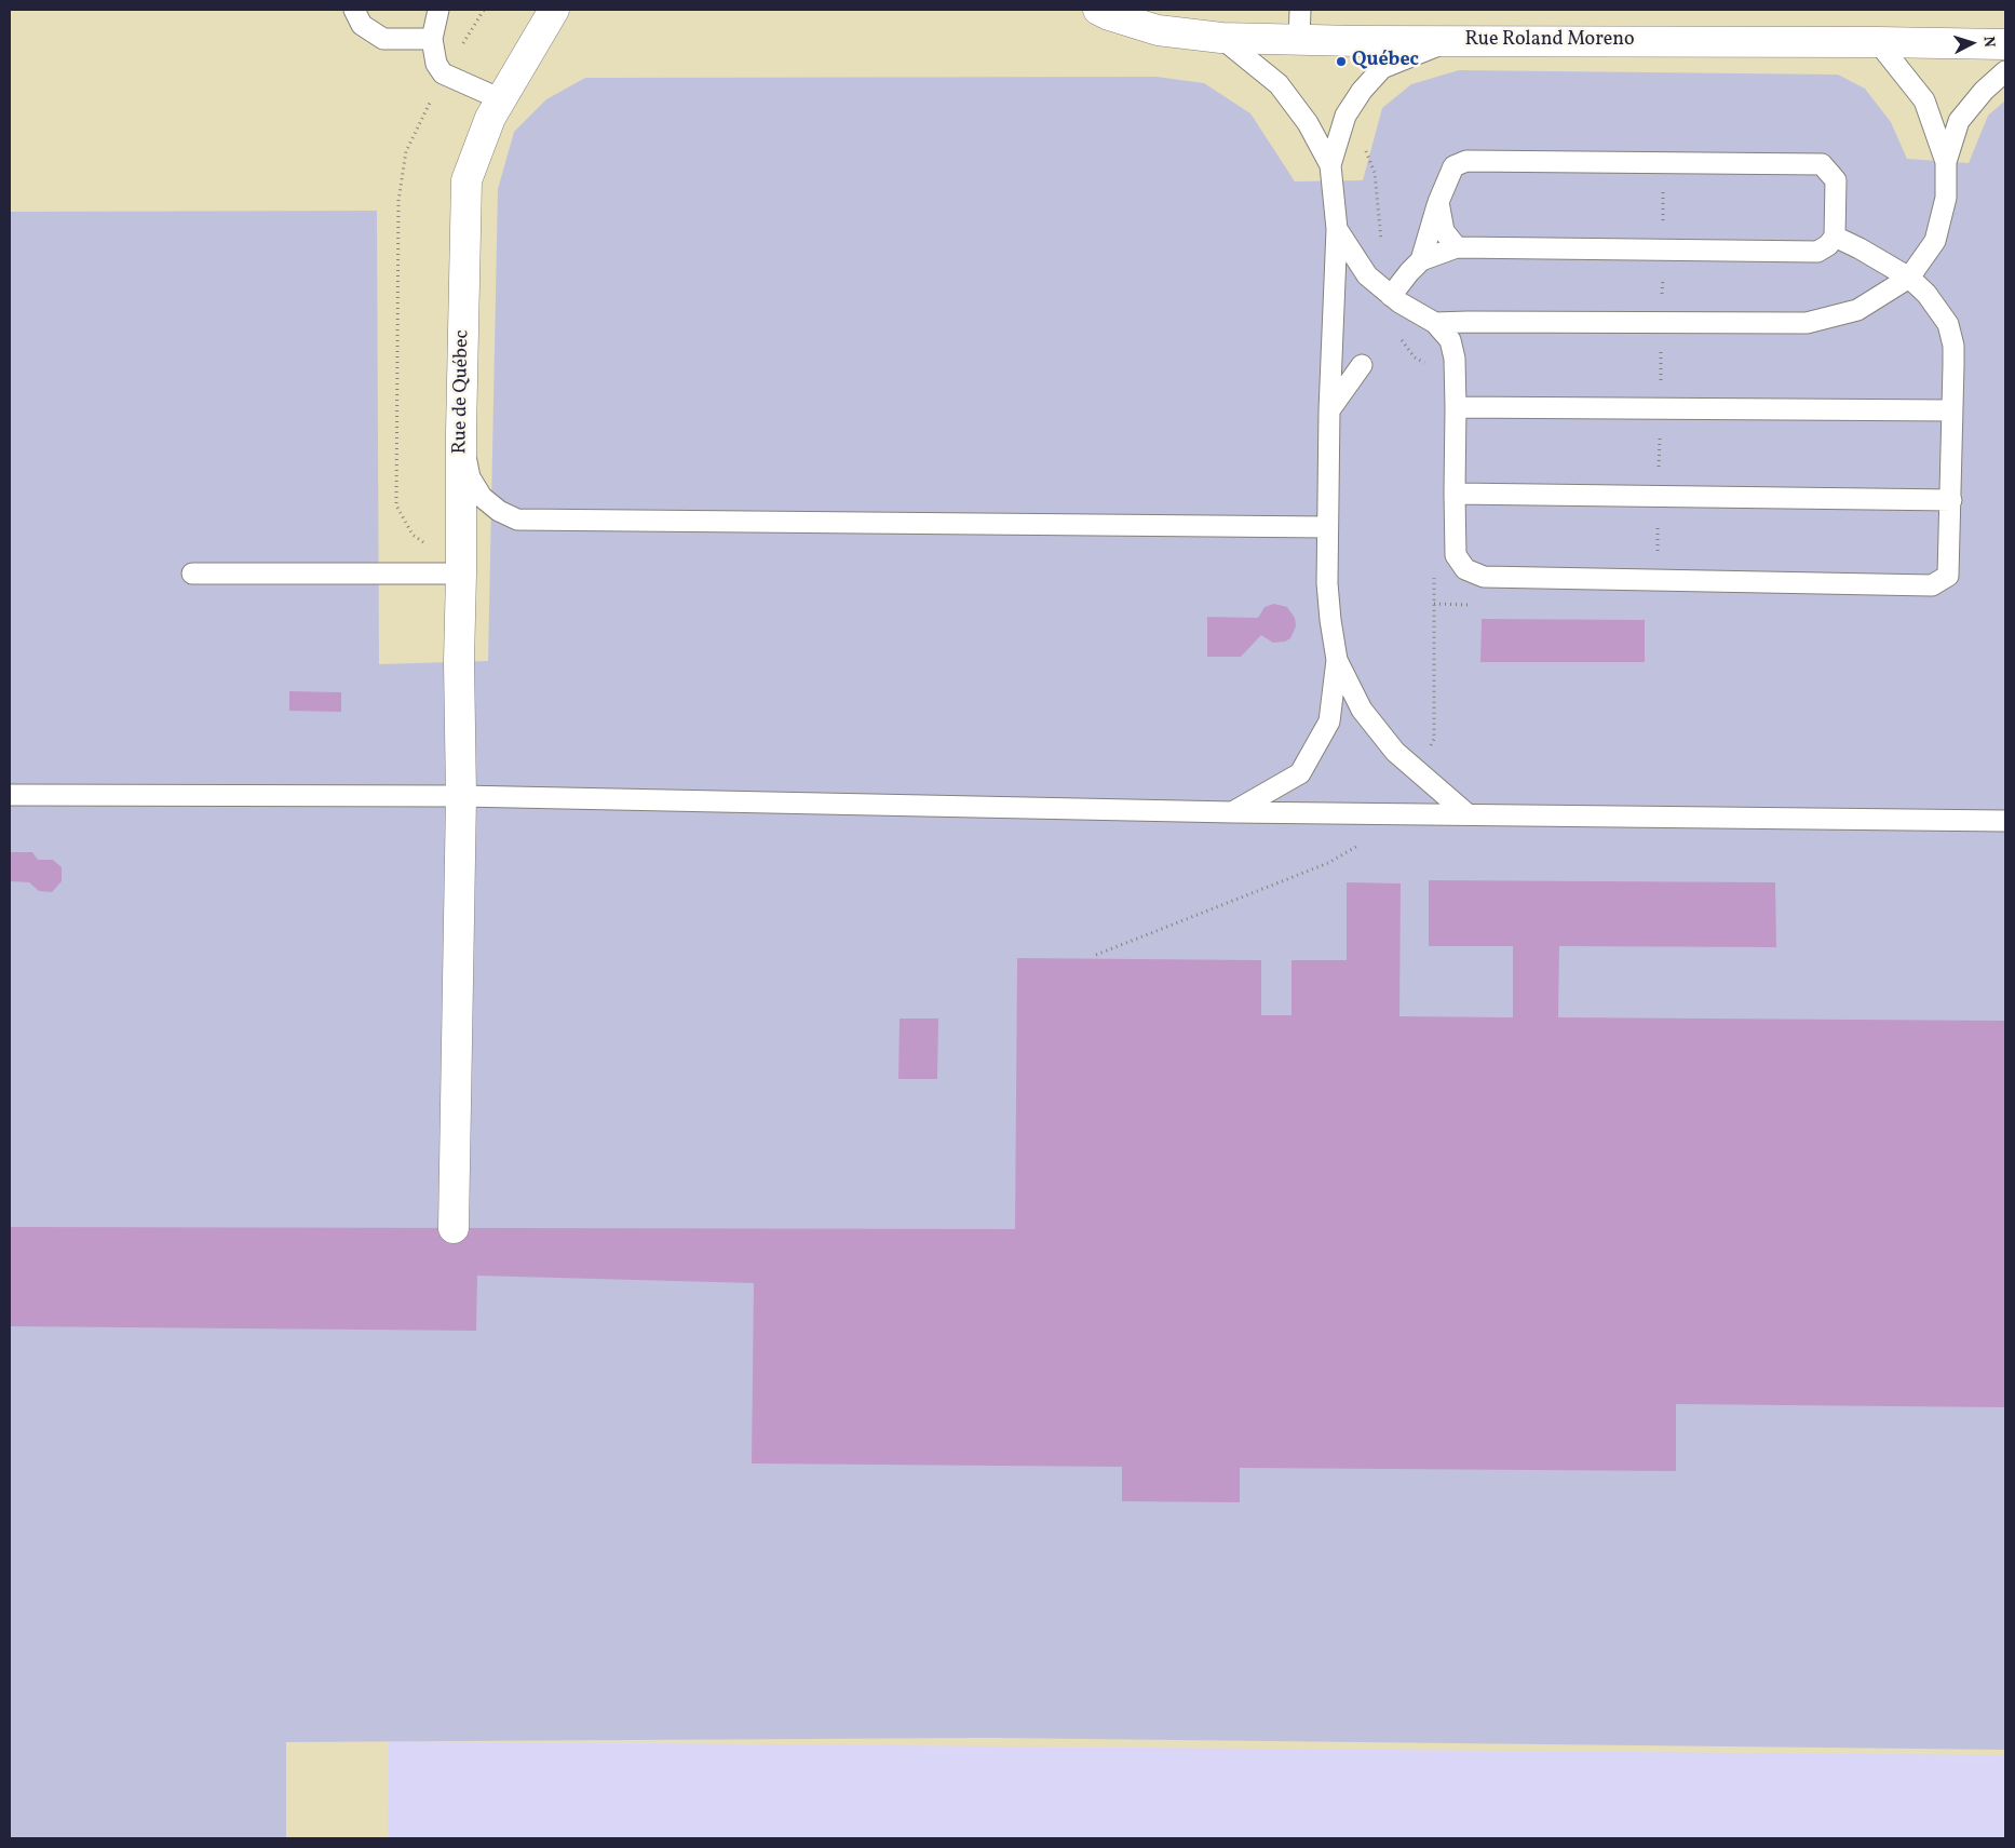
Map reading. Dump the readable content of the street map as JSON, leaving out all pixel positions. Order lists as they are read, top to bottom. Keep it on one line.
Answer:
{"streets":{"street":["Rue Roland Moreno","Rue de Québec"]},"places":["Québec"],"north":"right"}
